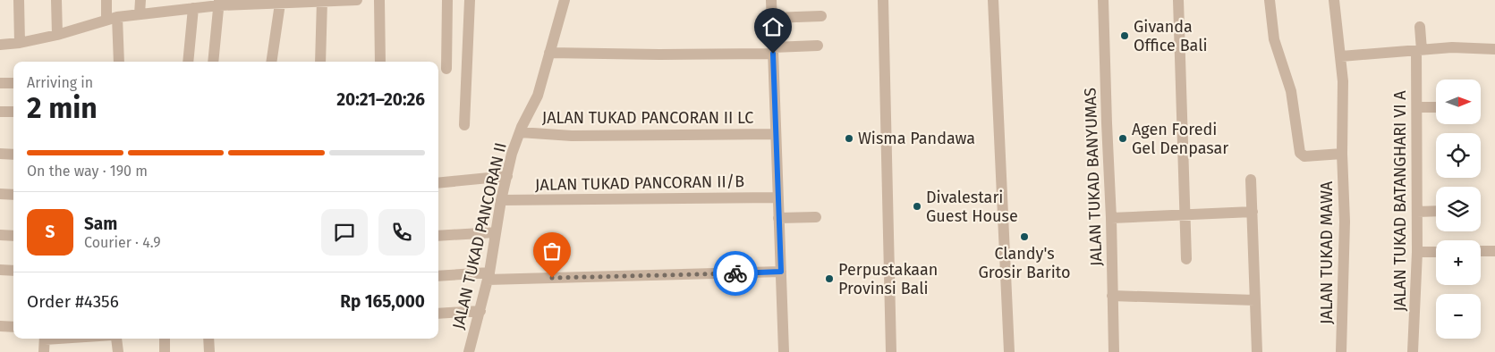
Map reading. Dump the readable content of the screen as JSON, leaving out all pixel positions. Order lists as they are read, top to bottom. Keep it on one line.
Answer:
{"streets":{"street":["JALAN TUKAD PANCORAN II LC","JALAN TUKAD BANYUMAS","JALAN TUKAD PANCORAN II/B","JALAN TUKAD BATANGHARI VI A","JALAN TUKAD PANCORAN II","JALAN TUKAD MAWA"]},"crossings":[["JALAN TUKAD PANCORAN II LC","JALAN TUKAD PANCORAN II"],["JALAN TUKAD PANCORAN II/B","JALAN TUKAD PANCORAN II"]],"places":["Givanda Office Bali","Wisma Pandawa","Agen Foredi Gel Denpasar","Divalestari Guest House","Clandy's Grosir Barito","Perpustakaan Provinsi Bali"],"north":"right","page":{"heading":["2 min","Arriving in","20:21–20:26"],"panel":["Sam","Courier · 4.9","Order #4356","Rp 165,000"],"map_buttons":["+","−"],"bar":"On the way · 190 m","round":"S"}}
